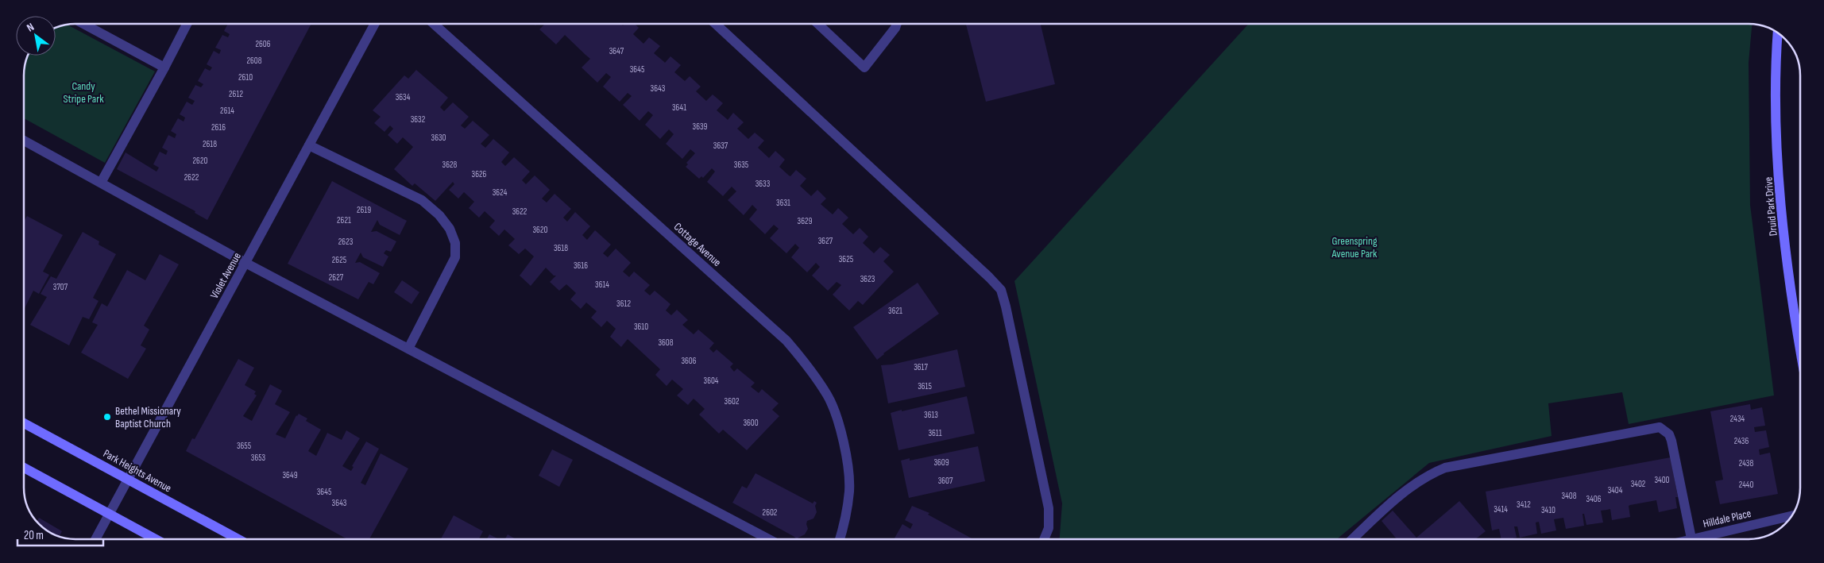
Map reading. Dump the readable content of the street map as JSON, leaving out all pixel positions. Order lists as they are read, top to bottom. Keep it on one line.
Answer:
{"streets":{"main road":["Druid Park Drive","Park Heights Avenue"],"street":["Cottage Avenue","Violet Avenue","Hilldale Place"]},"crossings":[["Violet Avenue","Park Heights Avenue"]],"parks":["Candy Stripe Park","Greenspring Avenue Park"],"places":["Bethel Missionary Baptist Church"],"house_numbers":["2606","3647","2608","3645","2610","3643","2612","3634","3641","2614","3632","3639","2616","3630","2618","3637","2620","3628","3635","3626","2622","3633","3624","3631","2619","3622","2621","3629","3620","3627","2623","3618","3625","2625","3616","2627","3623","3614","3707","3612","3621","3610","3608","3606","3617","3604","3615","3602","3613","2434","3600","3611","2436","3655","3653","3609","2438","3649","3400","3607","3402","2440","3404","3645","3408","3406","3643","3412","3414","3410","2602"],"scale_bar":"20 m","north":"top left"}
